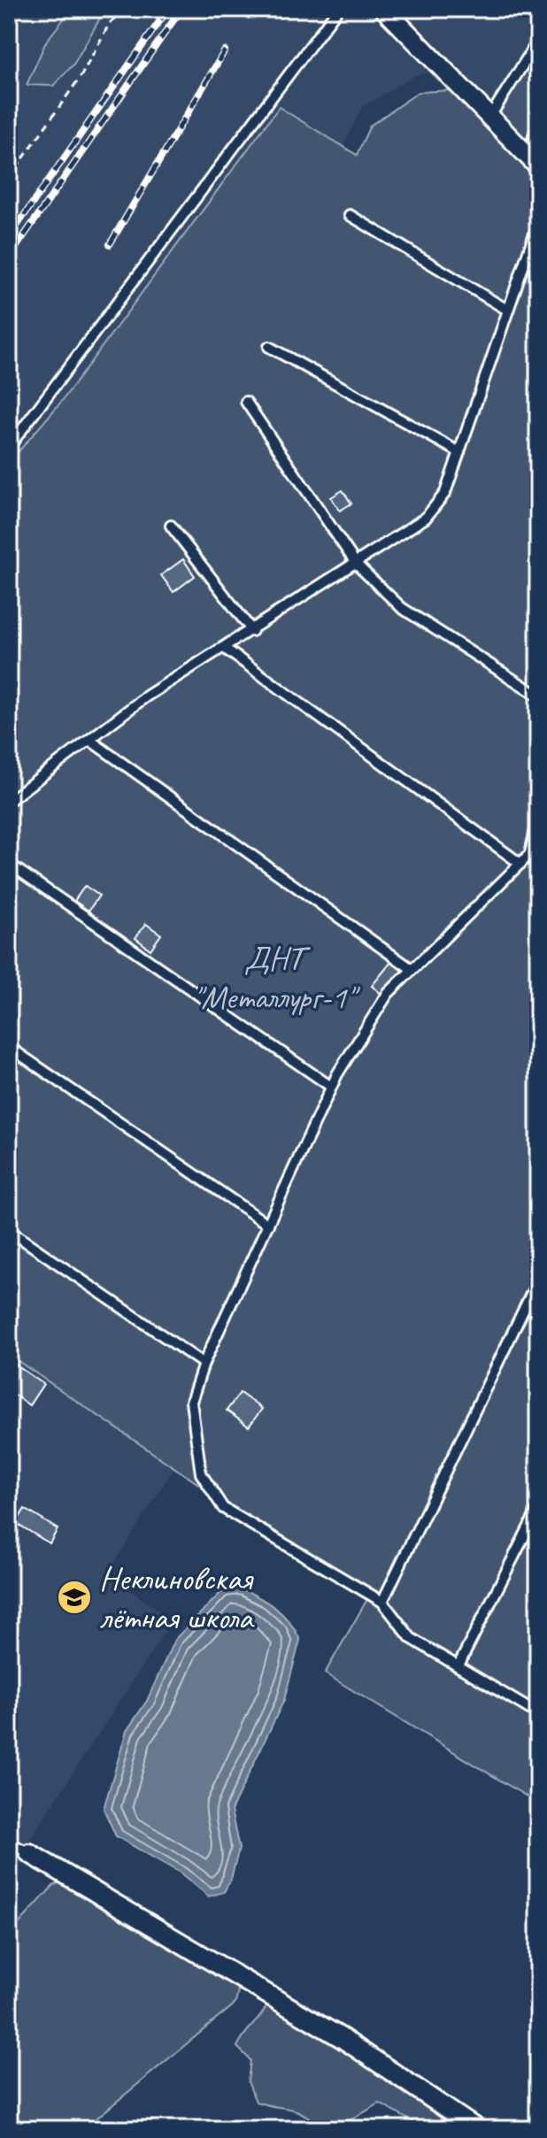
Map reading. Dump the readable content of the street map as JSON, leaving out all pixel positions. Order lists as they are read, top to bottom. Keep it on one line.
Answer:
{"parks":["ДНТ \"Металлург-1\""],"places":{"school or university":["Неклиновская лётная школа"]}}
